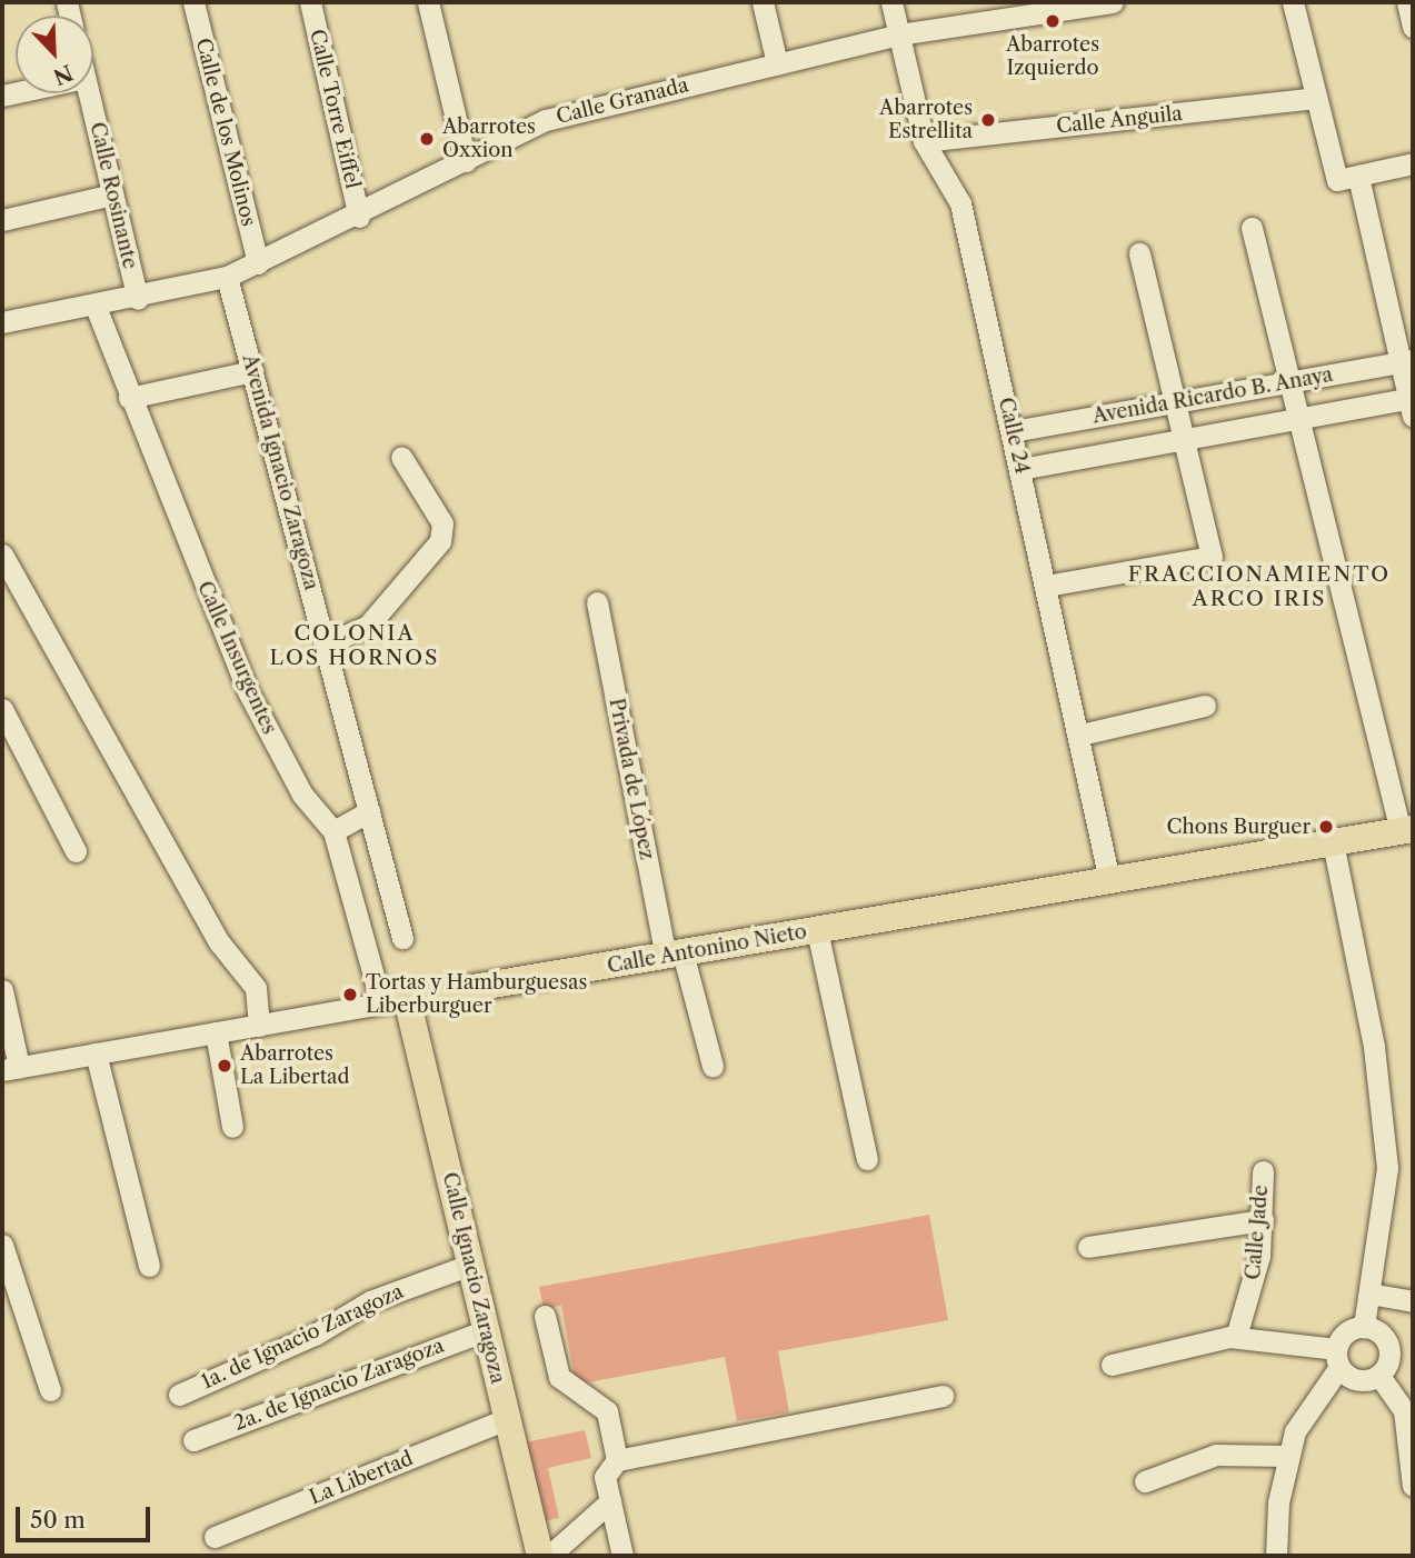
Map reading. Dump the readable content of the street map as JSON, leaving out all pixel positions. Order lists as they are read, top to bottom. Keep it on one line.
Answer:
{"streets":{"main road":["Calle Antonino Nieto","Calle Ignacio Zaragoza"],"street":["Calle Granada","Calle Torre Eiffel","Calle Anguila","Calle de los Molinos","Calle Rosinante","Avenida Ricardo B. Anaya","Calle 24","Avenida Ignacio Zaragoza","Calle Insurgentes","Privada de López","Calle Jade","1a. de Ignacio Zaragoza","2a. de Ignacio Zaragoza","La Libertad"]},"crossings":[["Calle Granada","Calle Torre Eiffel"],["Calle Granada","Calle de los Molinos"],["Calle Granada","Calle Rosinante"],["Calle Granada","Calle 24"],["Calle Granada","Avenida Ignacio Zaragoza"],["Calle Granada","Calle Insurgentes"],["Calle Anguila","Calle 24"],["Avenida Ricardo B. Anaya","Calle 24"],["Calle 24","Calle Antonino Nieto"],["Calle Insurgentes","Calle Antonino Nieto"],["Calle Insurgentes","Calle Ignacio Zaragoza"],["Privada de López","Calle Antonino Nieto"],["Calle Antonino Nieto","Calle Ignacio Zaragoza"],["Calle Ignacio Zaragoza","1a. de Ignacio Zaragoza"],["Calle Ignacio Zaragoza","2a. de Ignacio Zaragoza"],["Calle Ignacio Zaragoza","La Libertad"]],"districts":["FRACCIONAMIENTO ARCO IRIS","COLONIA LOS HORNOS"],"places":["Abarrotes Izquierdo","Abarrotes Estrellita","Abarrotes Oxxion","Chons Burguer","Tortas y Hamburguesas Liberburguer","Abarrotes La Libertad"],"scale_bar":"50 m","north":"bottom right"}
